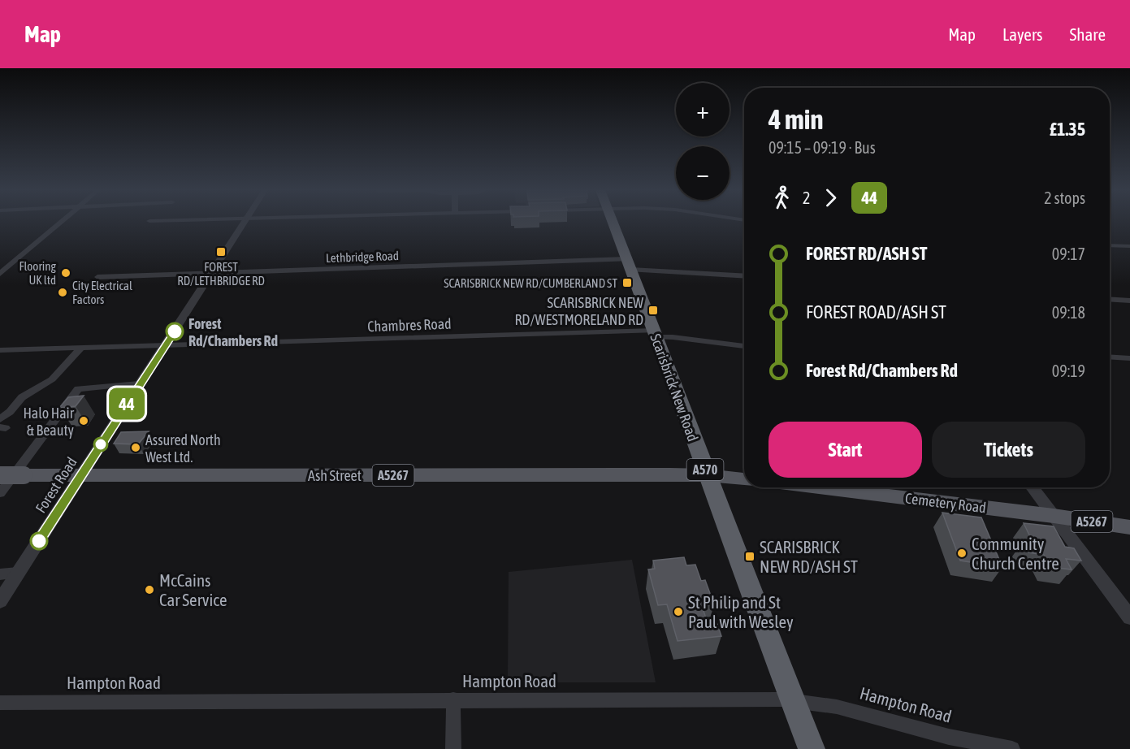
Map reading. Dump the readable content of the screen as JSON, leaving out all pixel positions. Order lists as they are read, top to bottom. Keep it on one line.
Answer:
{"streets":{"highway":["Scarisbrick New Road","A570"],"main road":["Ash Street","A5267","Cemetery Road"],"street":["Lethbridge Road","Chambres Road","Forest Road","Hampton Road"]},"crossings":[["Lethbridge Road","Scarisbrick New Road"],["Lethbridge Road","Forest Road"],["Chambres Road","Scarisbrick New Road"],["Chambres Road","Forest Road"],["Scarisbrick New Road","Ash Street"],["Scarisbrick New Road","A5267"],["Scarisbrick New Road","Hampton Road"],["Ash Street","A5267"],["Ash Street","Forest Road"],["A5267","Forest Road"]],"places":{"transit":["FOREST RD/LETHBRIDGE RD","SCARISBRICK NEW RD/CUMBERLAND ST","SCARISBRICK NEW RD/WESTMORELAND RD","SCARISBRICK NEW RD/ASH ST"],"other":["Flooring UK ltd","City Electrical Factors","Forest Rd/Chambers Rd","Halo Hair & Beauty","Assured North West Ltd.","Community Church Centre","McCains Car Service","St Philip and St Paul with Wesley"]},"lines":["bus line 44"],"page":{"header":"Map","nav":["Map","Layers","Share"],"on_map":"44","map_buttons":["+","−"],"heading":["4 min","09:15 – 09:19 · Bus","£1.35"],"legs":["2","44","2 stops"],"list":[{"name":"FOREST RD/ASH ST","value":"09:17"},{"name":"FOREST ROAD/ASH ST","value":"09:18"},{"name":"Forest Rd/Chambers Rd","value":"09:19"}],"buttons":["Start","Tickets"]}}
